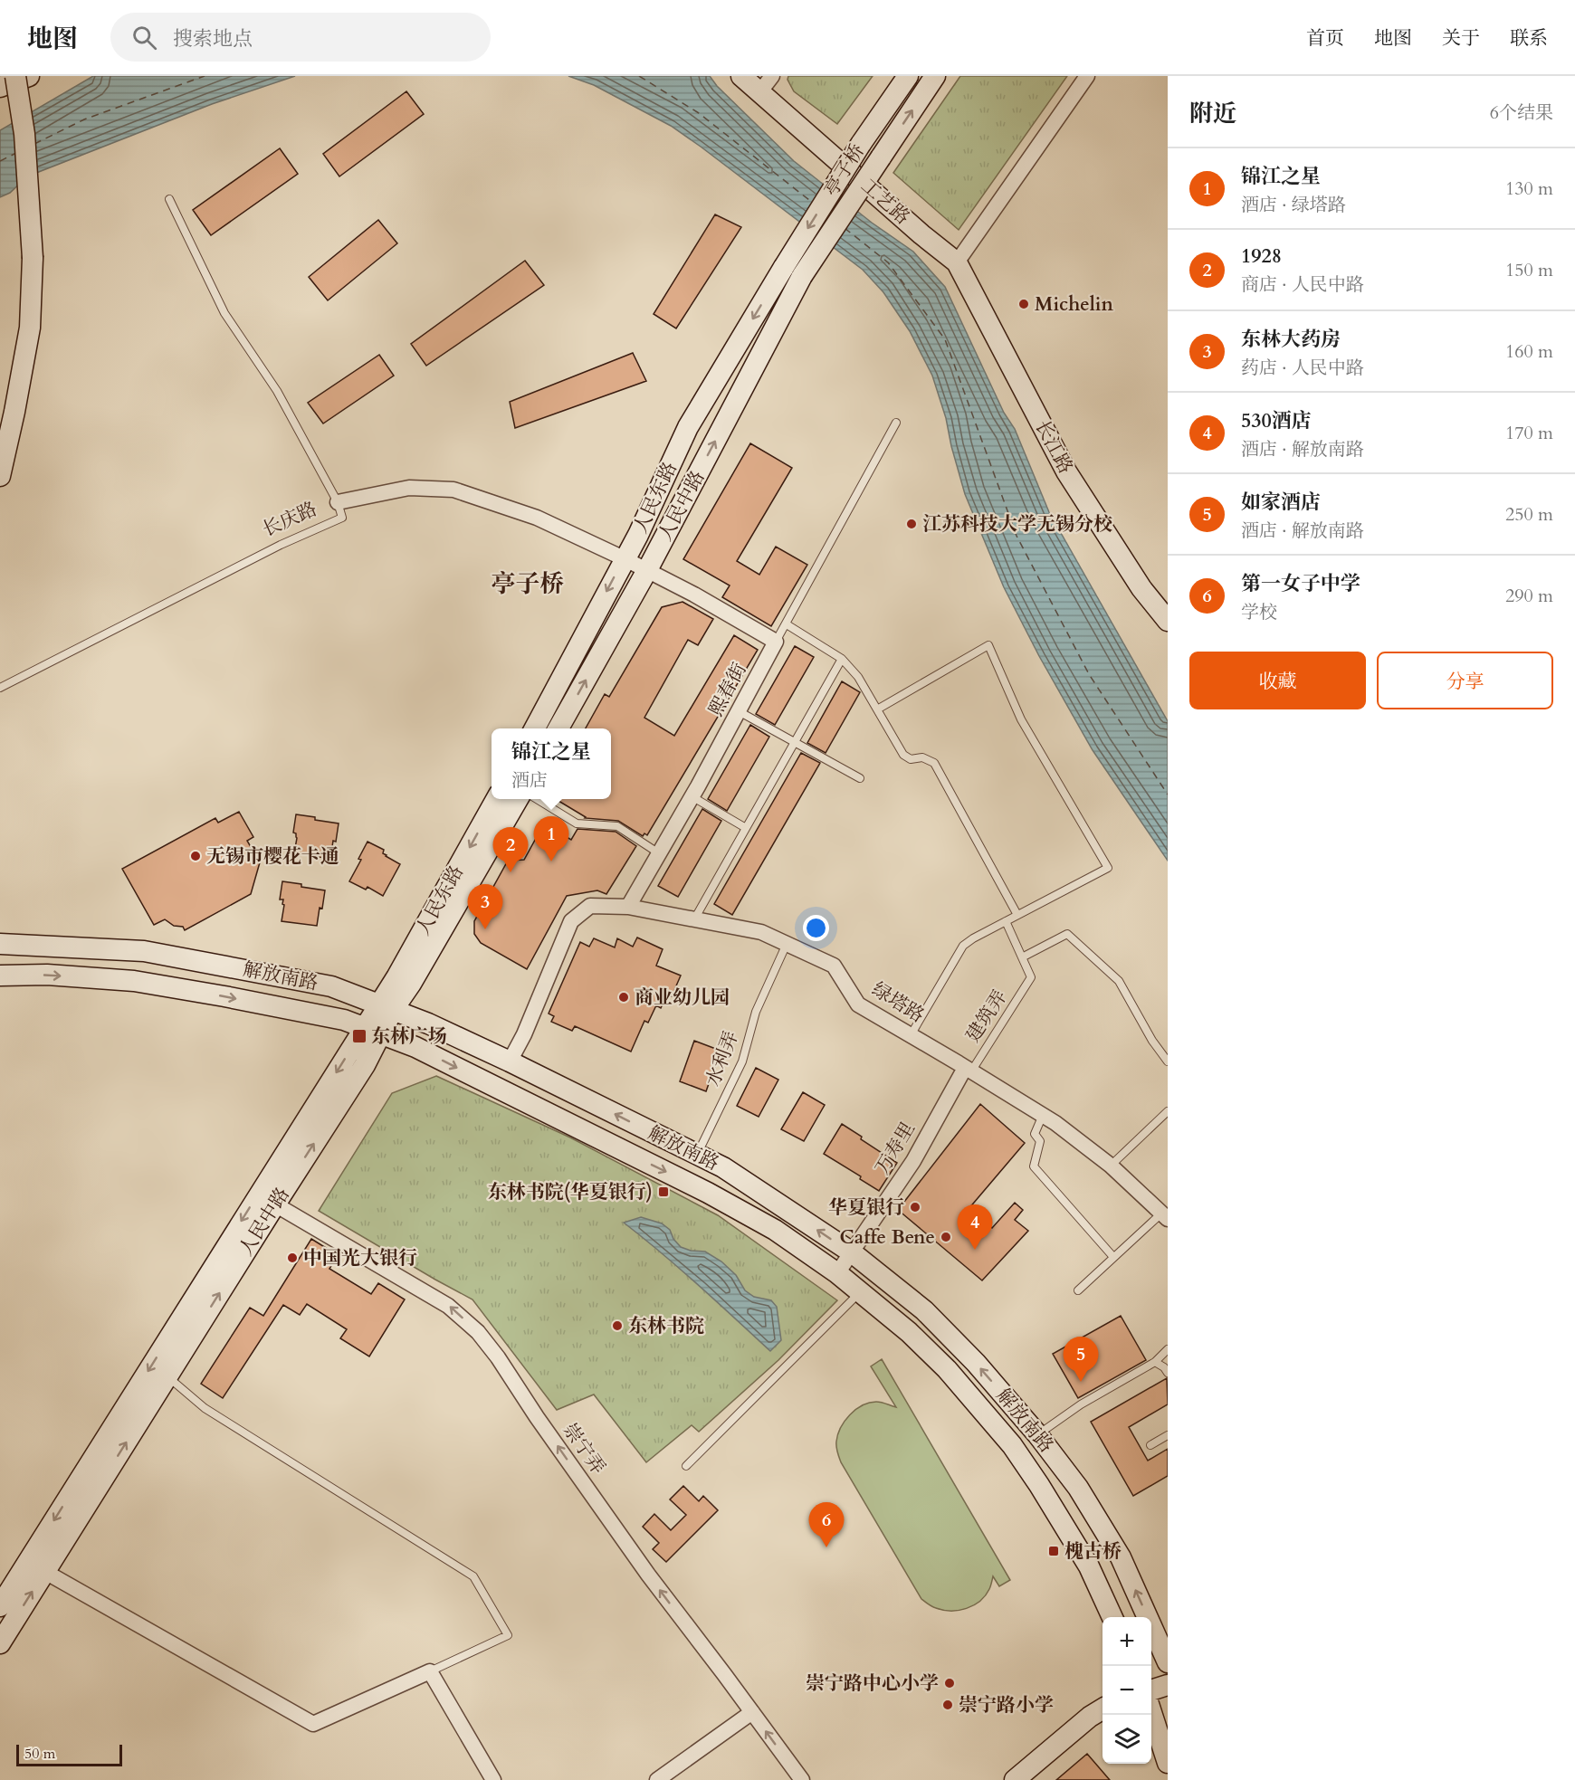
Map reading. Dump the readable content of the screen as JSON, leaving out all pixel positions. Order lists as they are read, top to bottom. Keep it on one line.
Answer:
{"streets":{"main road":["亭子桥","工艺路","长江路","人民东路","人民中路","解放南路"],"street":["长庆路","熙春街","绿塔路","万寿里","崇宁弄"],"lane":["建筑弄","水利弄"]},"crossings":[["亭子桥","人民东路"],["亭子桥","人民中路"],["工艺路","长江路"],["人民东路","人民中路"],["人民东路","长庆路"],["人民东路","解放南路"],["人民中路","解放南路"],["人民中路","崇宁弄"],["熙春街","绿塔路"],["解放南路","绿塔路"],["解放南路","水利弄"],["解放南路","万寿里"],["绿塔路","建筑弄"],["绿塔路","水利弄"],["绿塔路","万寿里"],["建筑弄","万寿里"]],"one_way":["人民东路","崇宁弄"],"districts":["亭子桥"],"places":{"other":["Michelin","江苏科技大学无锡分校","无锡市樱花卡通","商业幼儿园","华夏银行","Caffe Bene","中国光大银行","东林书院","崇宁路中心小学","崇宁路小学"],"transit":["东林广场","东林书院(华夏银行)","槐古桥"]},"scale_bar":"50 m","page":{"header":"地图","search":"搜索地点","nav":["首页","地图","关于","联系"],"heading":["附近","6个结果"],"list":[{"mark":"1","name":"锦江之星","note":"酒店 · 绿塔路","value":"130 m"},{"mark":"2","name":"1928","note":"商店 · 人民中路","value":"150 m"},{"mark":"3","name":"东林大药房","note":"药店 · 人民中路","value":"160 m"},{"mark":"4","name":"530酒店","note":"酒店 · 解放南路","value":"170 m"},{"mark":"5","name":"如家酒店","note":"酒店 · 解放南路","value":"250 m"},{"mark":"6","name":"第一女子中学","note":"学校","value":"290 m"}],"buttons":["收藏","分享"],"popup":["锦江之星","酒店"],"pins":["1","2","3","4","5","6"],"map_buttons":["+","−"],"scale":"50 m"}}
